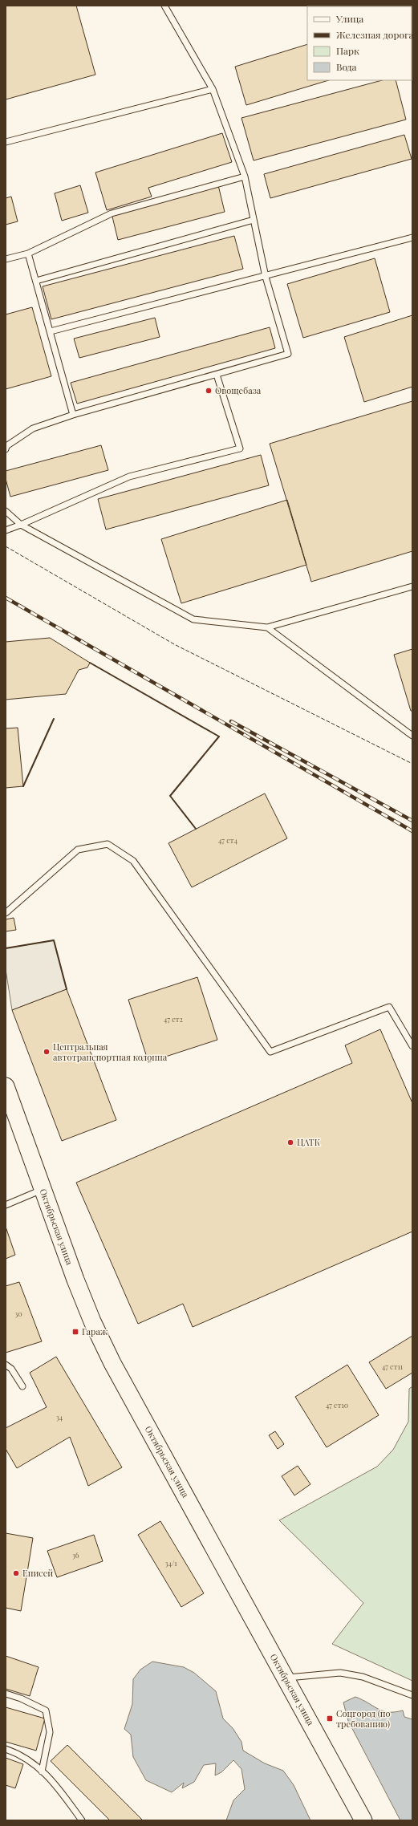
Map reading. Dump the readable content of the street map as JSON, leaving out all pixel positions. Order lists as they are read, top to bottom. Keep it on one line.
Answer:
{"streets":{"street":["Октябрьская улица"]},"places":{"other":["Овощебаза","Центральная автотранспортная колонна","ЦАТК","Енисей"],"transit":["Гараж","Соцгород (по требованию)"]},"house_numbers":["47 ст4","47 ст2","30","47 ст11","47 ст10","34","36","34/1"],"legend":["Улица","Железная дорога","Парк","Вода"]}
